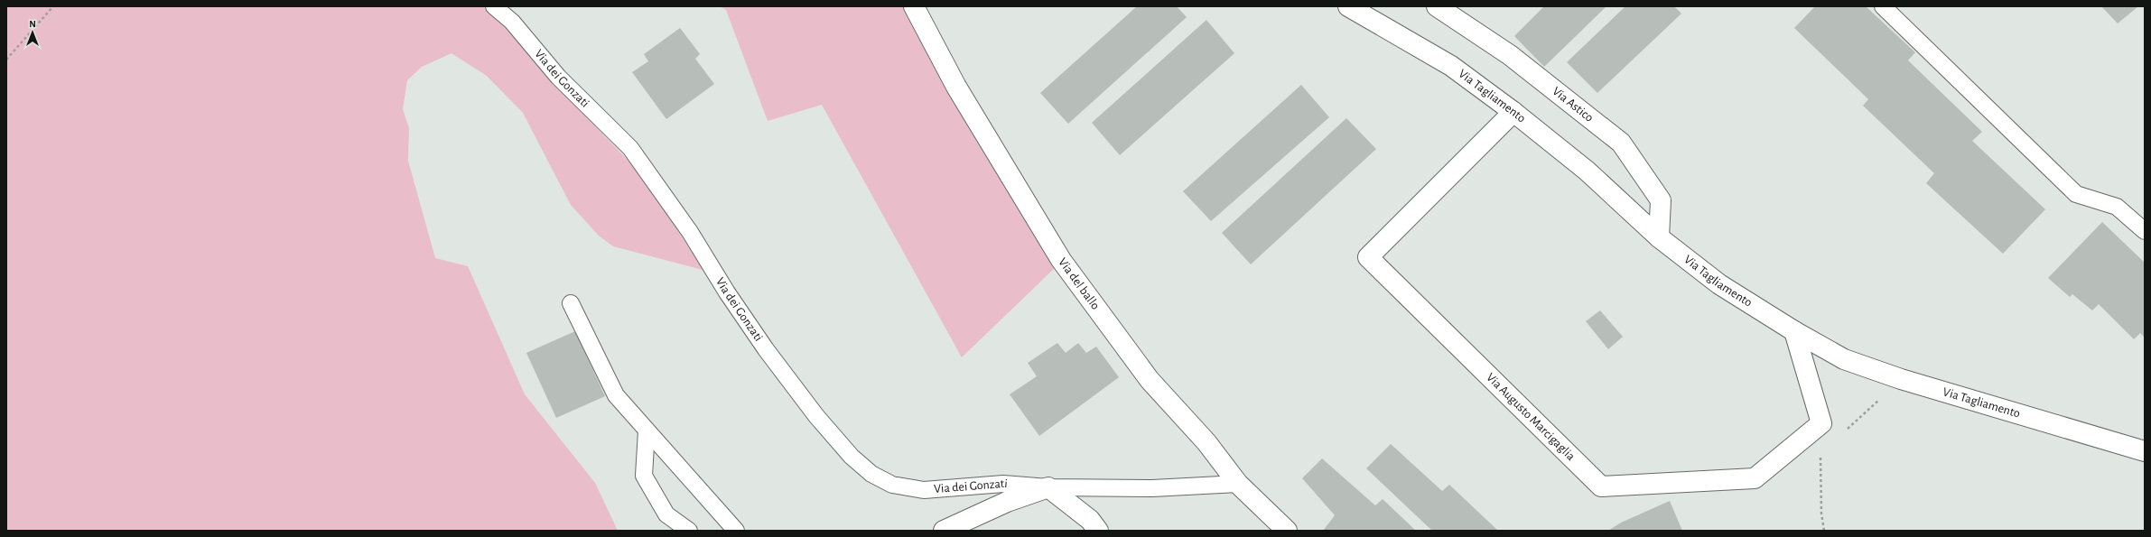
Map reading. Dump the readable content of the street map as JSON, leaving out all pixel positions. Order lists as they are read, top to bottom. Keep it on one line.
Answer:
{"streets":{"street":["Via dei Gonzati","Via Tagliamento","Via Astico","Via del ballo","Via Augusto Marcigaglia"]},"crossings":[["Via dei Gonzati","Via del ballo"],["Via Tagliamento","Via Astico"],["Via Tagliamento","Via Augusto Marcigaglia"]],"north":"top"}
